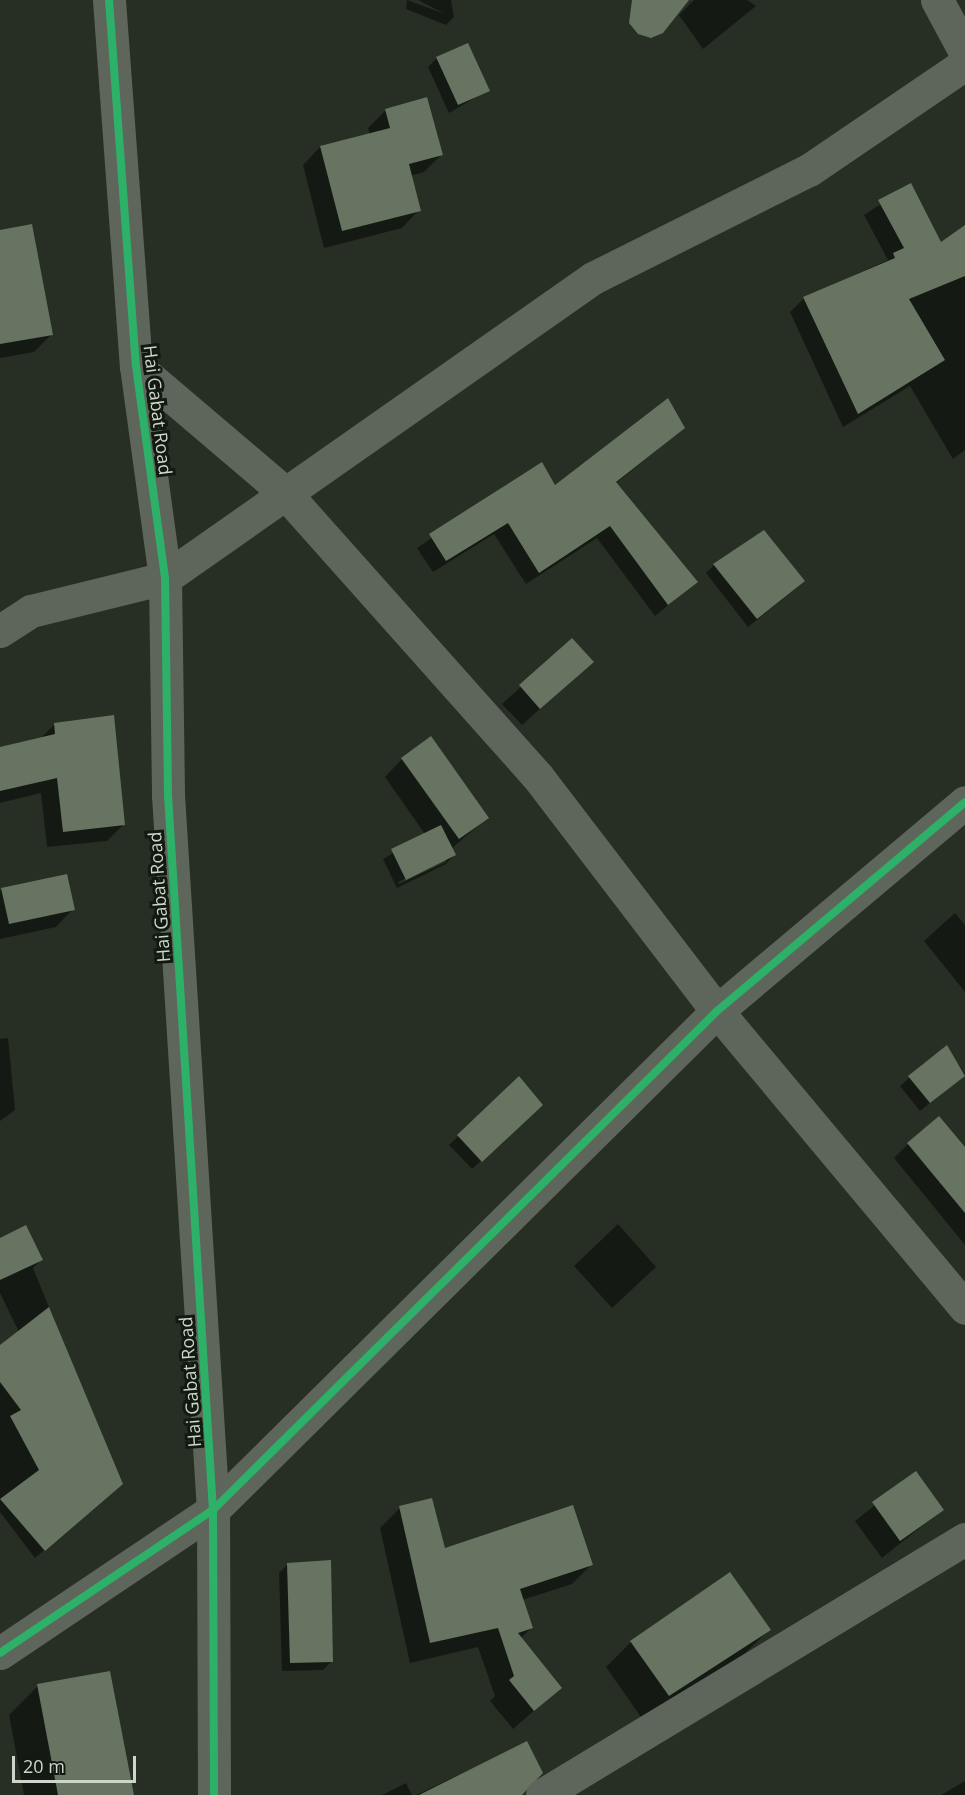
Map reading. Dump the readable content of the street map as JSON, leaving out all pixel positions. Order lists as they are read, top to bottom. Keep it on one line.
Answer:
{"streets":{"street":["Hai Gabat Road"]},"scale_bar":"20 m"}
